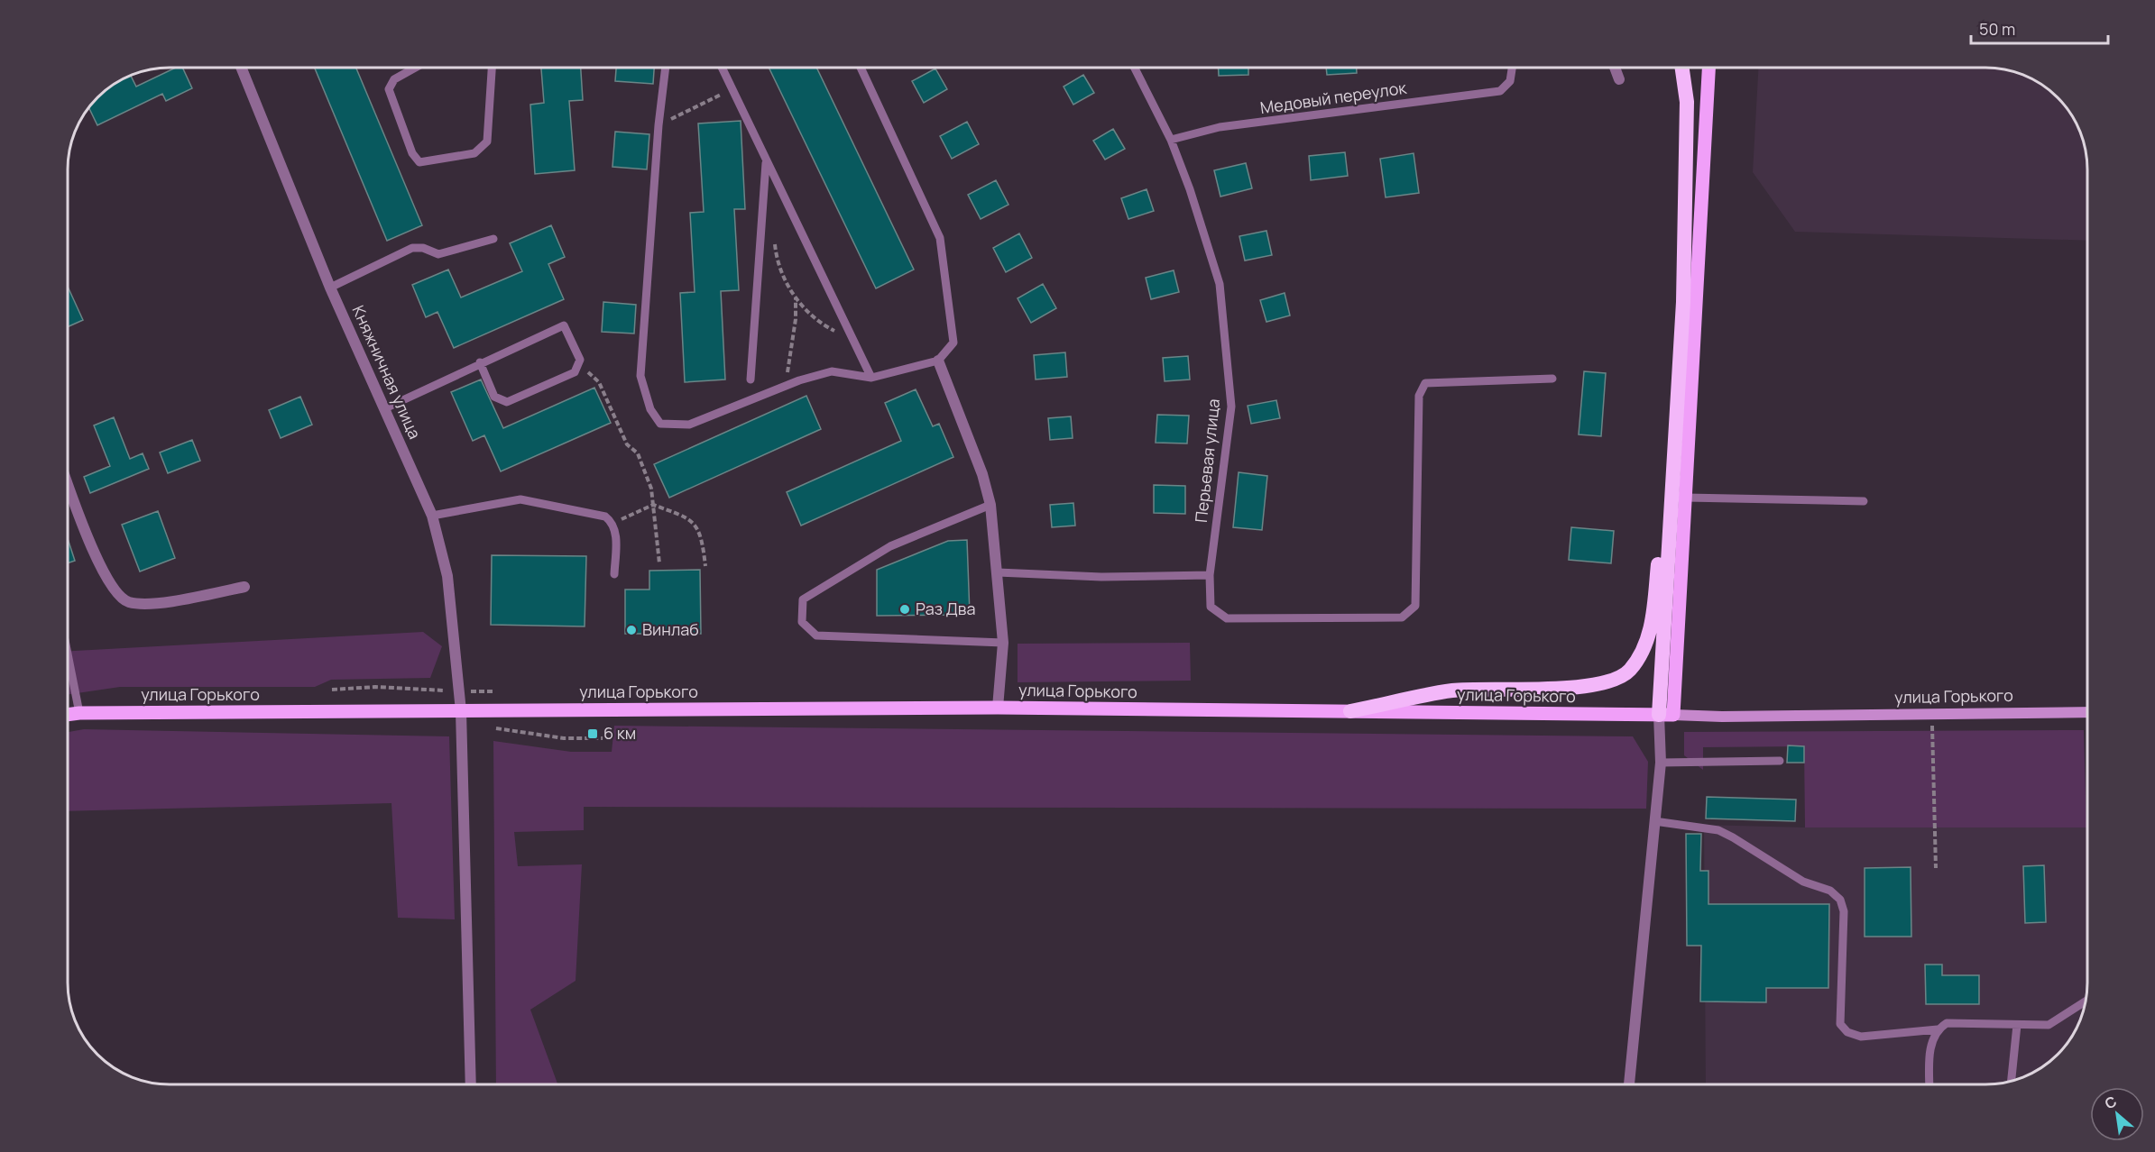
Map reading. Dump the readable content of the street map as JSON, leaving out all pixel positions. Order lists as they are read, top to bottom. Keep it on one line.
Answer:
{"streets":{"main road":["улица Горького"],"street":["Княжничная улица"],"lane":["Медовый переулок","Перьевая улица"]},"crossings":[["Медовый переулок","Перьевая улица"],["Княжничная улица","улица Горького"]],"places":{"other":["Раз Два","Винлаб"],"transit":["6 км"]},"scale_bar":"50 m","north":"top left"}
